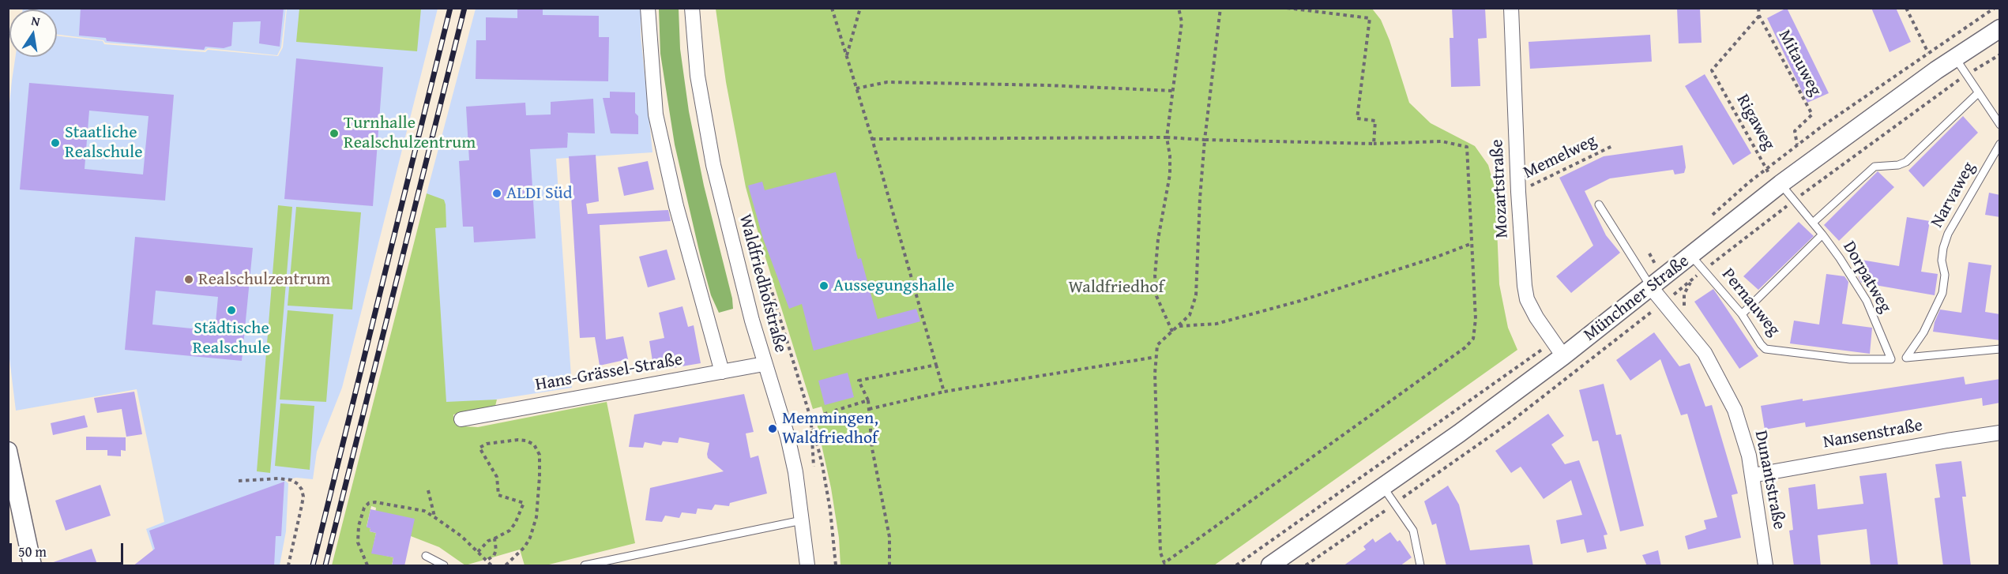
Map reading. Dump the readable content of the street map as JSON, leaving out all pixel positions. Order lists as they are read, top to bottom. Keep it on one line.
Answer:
{"streets":{"street":["Mozartstraße","Waldfriedhofstraße","Münchner Straße","Hans-Grässel-Straße","Nansenstraße","Dunantstraße"],"lane":["Narvaweg","Dorpatweg","Pernauweg"],"path":["Mitauweg","Rigaweg","Memelweg"]},"crossings":[["Mitauweg","Rigaweg"],["Rigaweg","Dorpatweg"],["Rigaweg","Münchner Straße"],["Memelweg","Mozartstraße"],["Mozartstraße","Münchner Straße"],["Dorpatweg","Münchner Straße"],["Dorpatweg","Pernauweg"],["Waldfriedhofstraße","Hans-Grässel-Straße"],["Münchner Straße","Pernauweg"],["Münchner Straße","Dunantstraße"],["Nansenstraße","Dunantstraße"]],"parks":["Waldfriedhof"],"places":["Turnhalle Realschulzentrum","Staatliche Realschule","ALDI Süd","Realschulzentrum","Aussegungshalle","Städtische Realschule","Memmingen, Waldfriedhof"],"scale_bar":"50 m","north":"top"}
